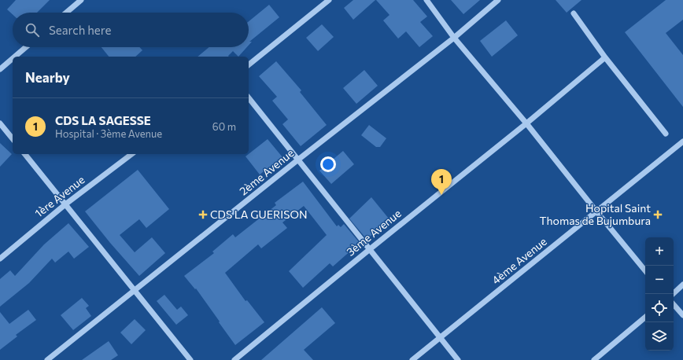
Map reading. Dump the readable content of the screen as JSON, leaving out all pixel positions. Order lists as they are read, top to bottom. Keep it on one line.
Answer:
{"streets":{"street":["2ème Avenue","1ère Avenue","3ème Avenue","4ème Avenue"]},"places":{"health":["CDS LA GUERISON","Hopital Saint Thomas de Bujumbura"]},"page":{"search":"Search here","heading":"Nearby","list":[{"mark":"1","name":"CDS LA SAGESSE","note":"Hospital · 3ème Avenue","value":"60 m"}],"pins":"1","map_buttons":["+","−"]}}
